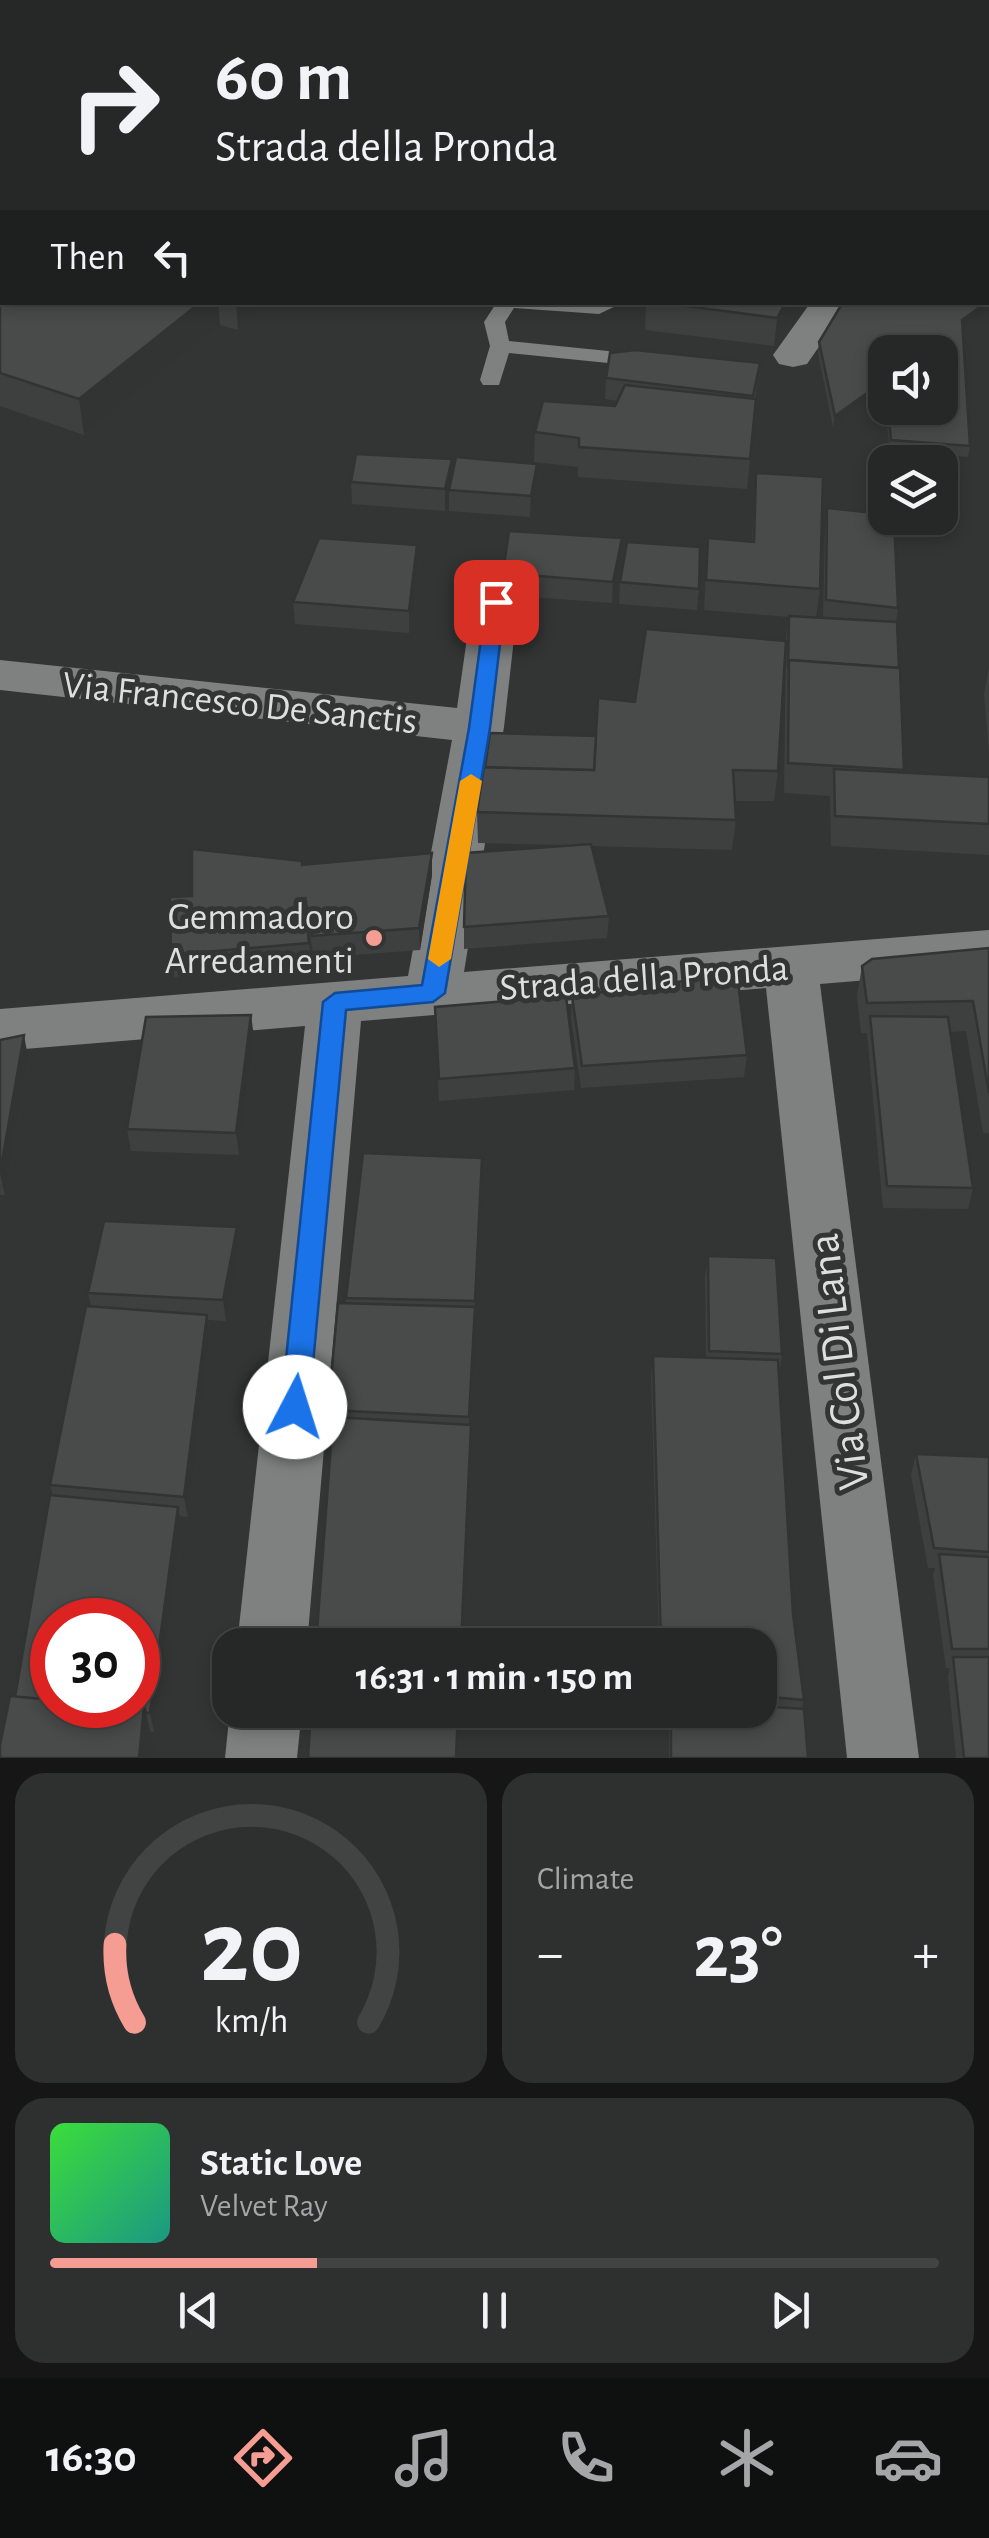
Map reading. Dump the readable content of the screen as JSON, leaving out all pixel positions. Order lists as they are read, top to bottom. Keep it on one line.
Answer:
{"streets":{"street":["Via Francesco De Sanctis","Strada della Pronda","Via Col Di Lana"]},"crossings":[["Strada della Pronda","Via Col Di Lana"]],"places":["Gemmadoro Arredamenti"],"page":{"turn":["60 m","Strada della Pronda"],"then":"Then","limit":"30","trip":"16:31 · 1 min · 150 m","tile":"Climate","heat":["−","23°","+"],"song":["Static Love","Velvet Ray"],"tabs":"16:30","gauge":["20","km/h"]}}
